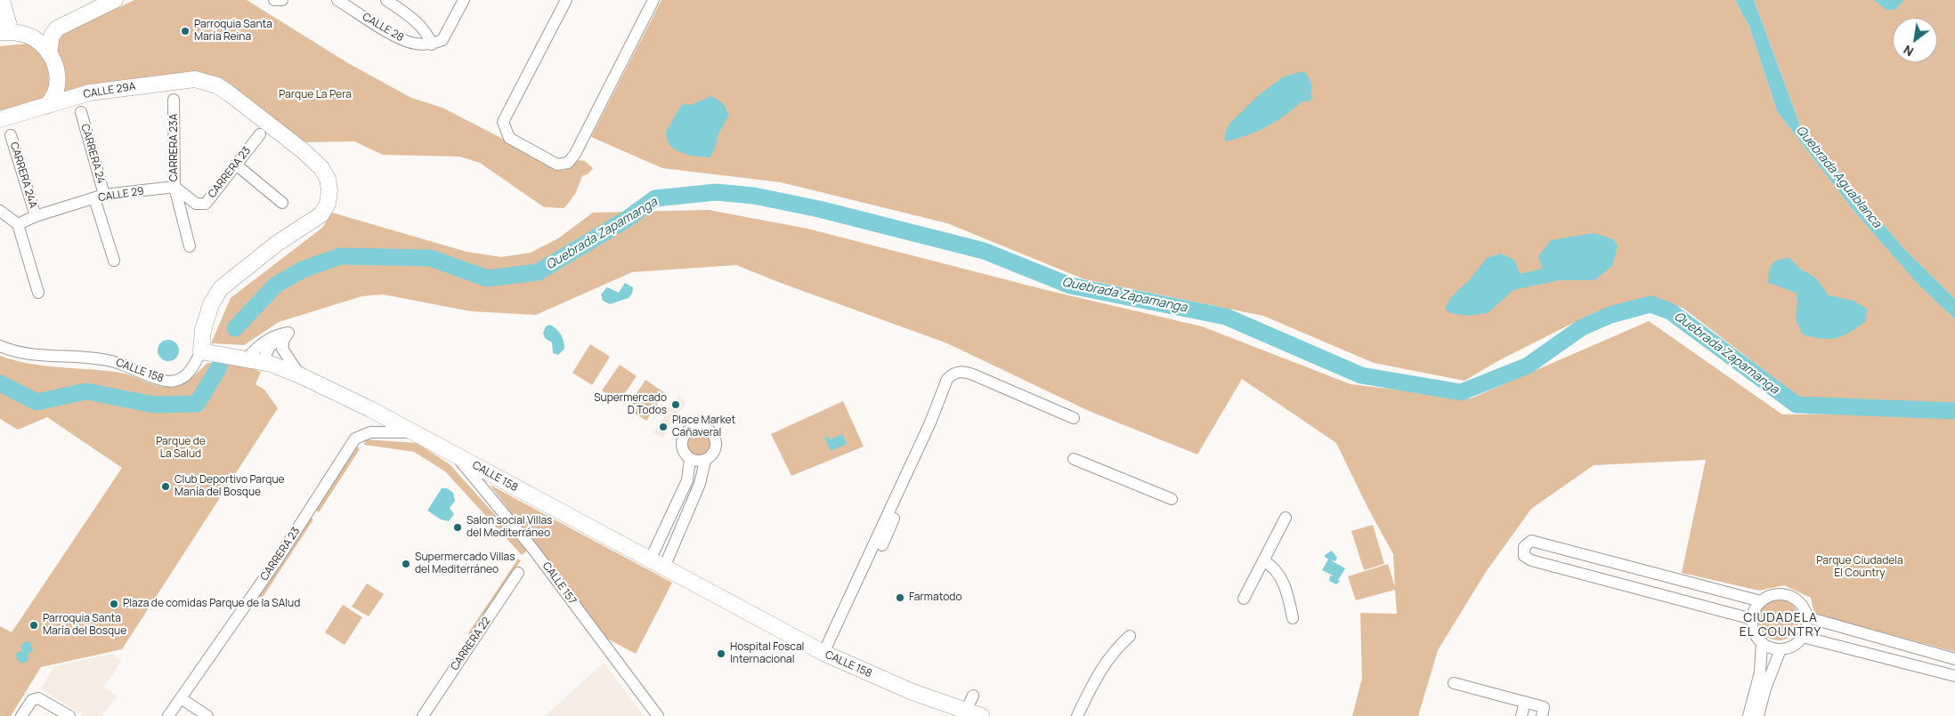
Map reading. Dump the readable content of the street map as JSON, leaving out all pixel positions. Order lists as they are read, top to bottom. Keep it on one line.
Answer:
{"streets":{"street":["CALLE 28","CALLE 29A","CARRERA 23A","CARRERA 24","CARRERA 23","CARRERA 24A","CALLE 29","CALLE 158","CALLE 157","CARRERA 22"]},"crossings":[["CALLE 29A","CALLE 158"],["CARRERA 23A","CARRERA 23"],["CARRERA 23A","CALLE 29"],["CARRERA 24","CALLE 29"],["CARRERA 23","CALLE 29"],["CARRERA 23","CALLE 158"],["CARRERA 24A","CALLE 29"],["CALLE 158","CALLE 157"]],"districts":["CIUDADELA EL COUNTRY"],"water":["Quebrada Aguablanca","Quebrada Zapamanga"],"parks":["Parque La Pera","Parque de La Salud","Parque Ciudadela El Country"],"places":["Parroquia Santa María Reina","Supermercado D Todos","Place Market Cañaveral","Club Deportivo Parque Manía del Bosque","Salon social Villas del Mediterráneo","Supermercado Villas del Mediterráneo","Farmatodo","Plaza de comidas Parque de la SAlud","Parroquia Santa María del Bosque","Hospital Foscal Internacional"],"north":"bottom left"}
